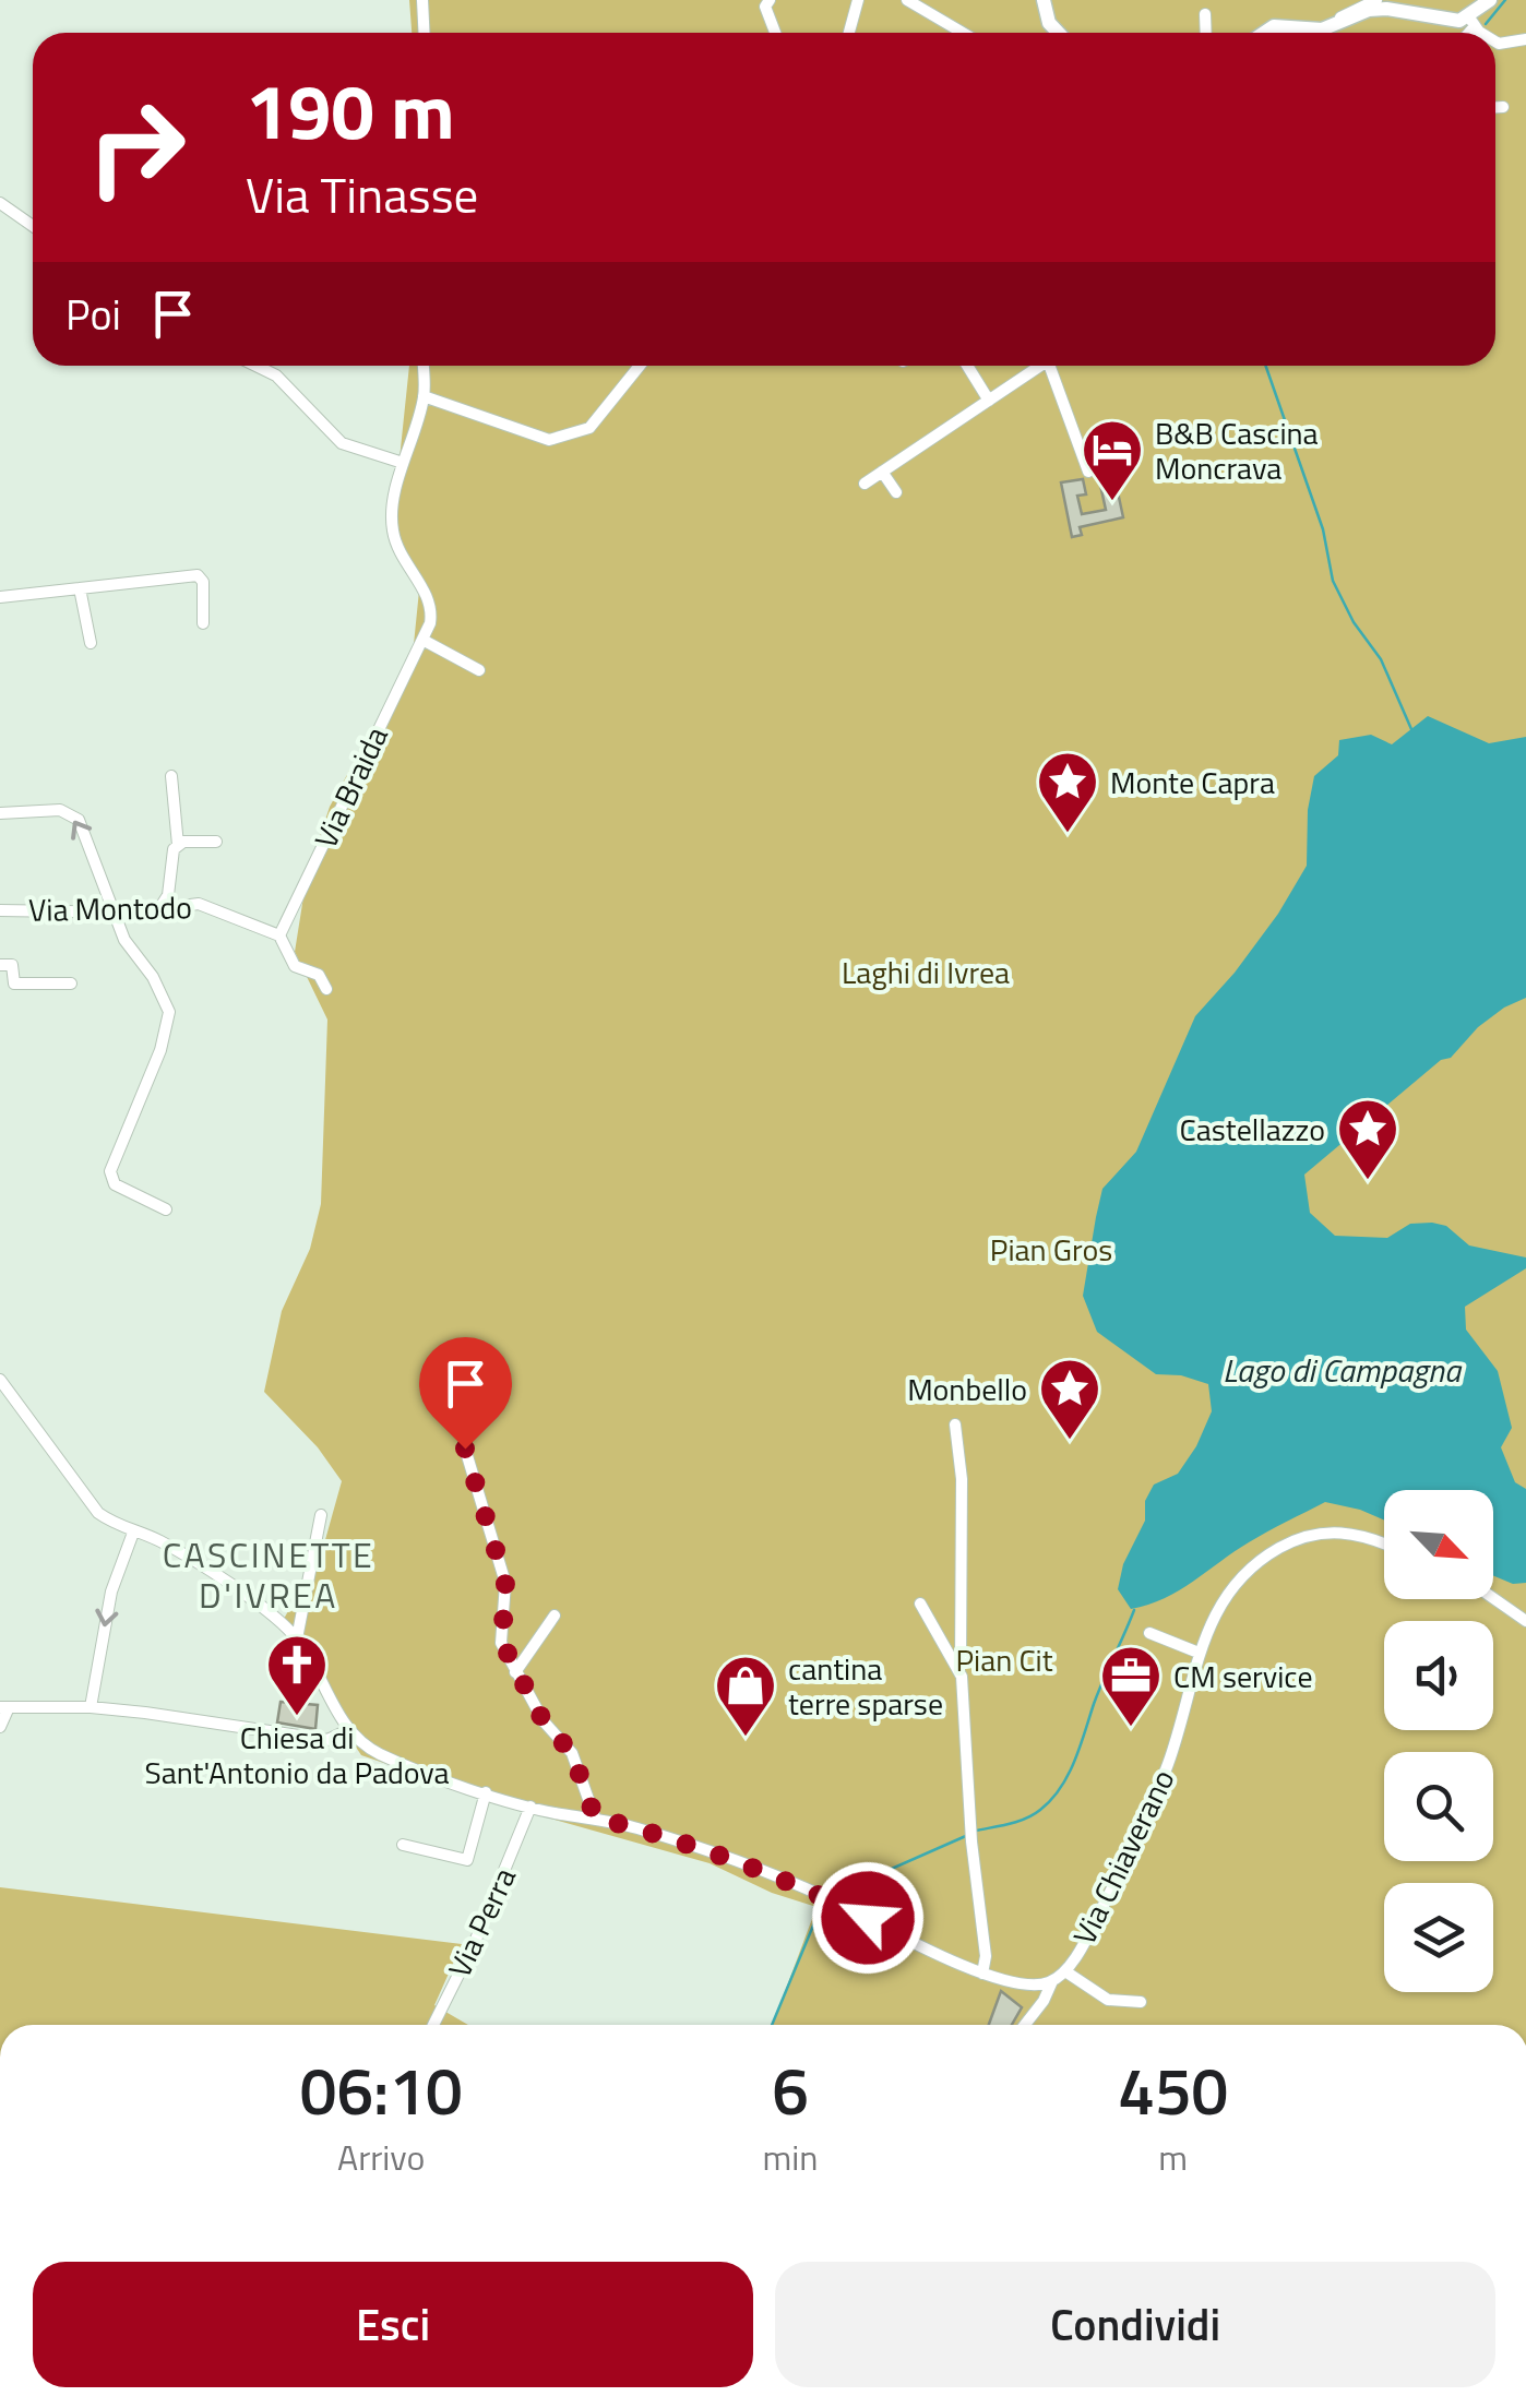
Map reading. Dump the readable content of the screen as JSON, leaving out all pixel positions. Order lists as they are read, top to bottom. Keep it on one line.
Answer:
{"streets":{"street":["Via Braida","Via Montodo","Via Chiaverano","Via Perra"]},"crossings":[["Via Braida","Via Montodo"]],"districts":["CASCINETTE D'IVREA"],"water":["Lago di Campagna"],"parks":["Laghi di Ivrea","Pian Gros","Pian Cit"],"places":{"hotel":["B&B Cascina Moncrava"],"place":["Monte Capra","Castellazzo","Monbello"],"church":["Chiesa di Sant'Antonio da Padova"],"office":["CM service"],"shop":["cantina terre sparse"]},"north":"bottom right","page":{"turn":["190 m","Via Tinasse"],"then":"Poi","eta":["06:10","Arrivo","6","min","450","m"],"buttons":["Esci","Condividi"]}}
